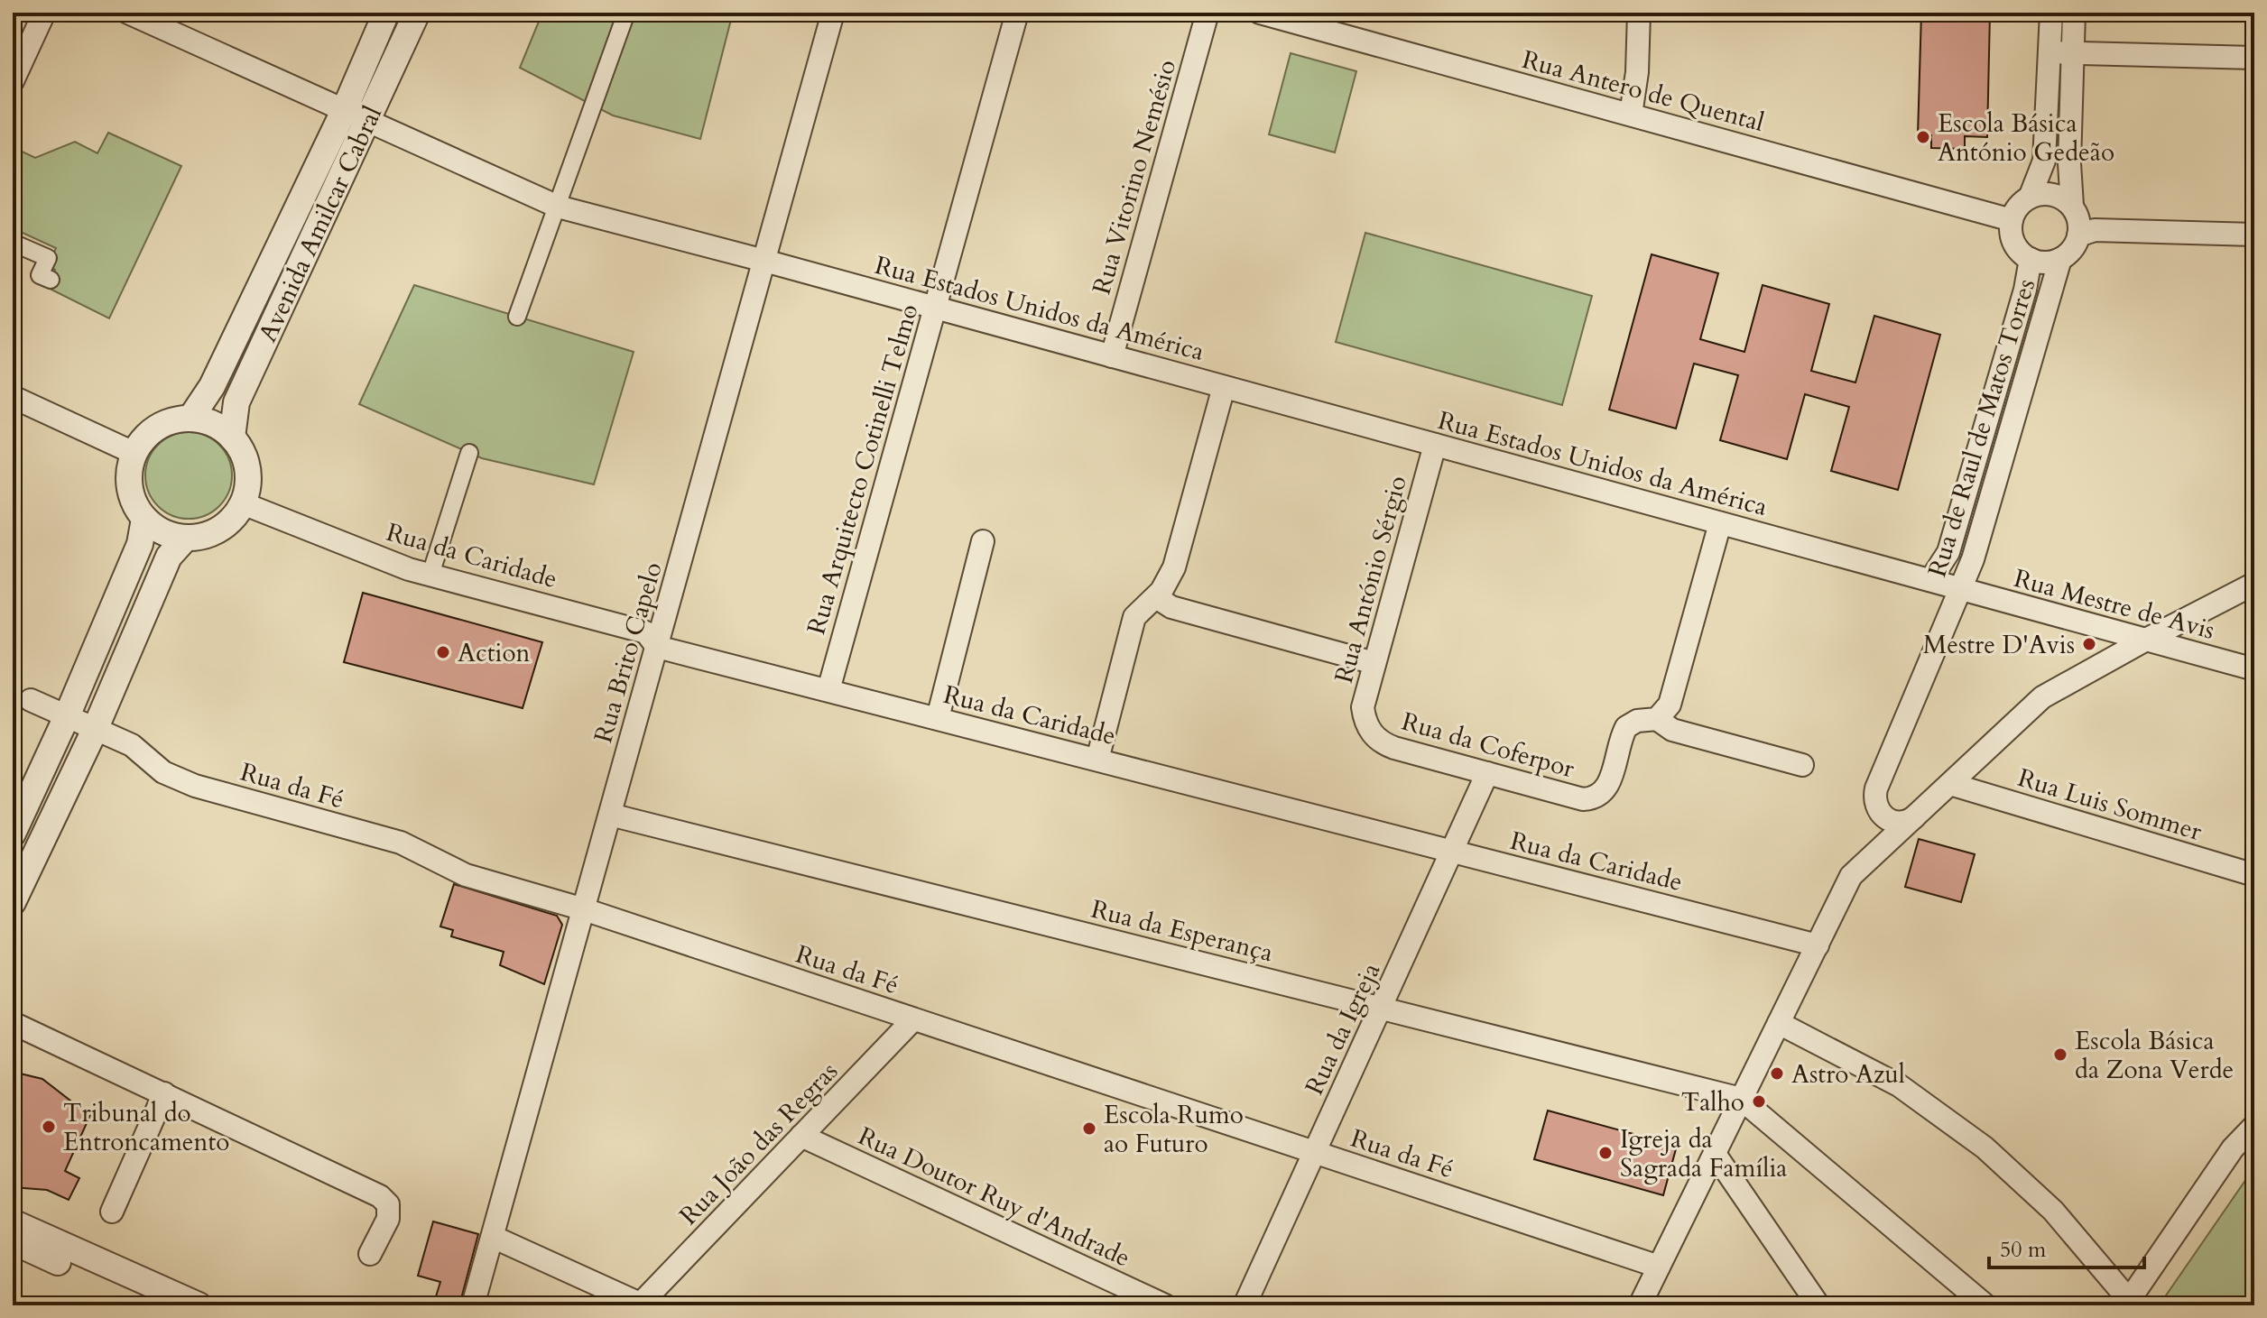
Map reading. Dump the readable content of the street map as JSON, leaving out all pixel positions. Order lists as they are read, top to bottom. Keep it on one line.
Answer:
{"streets":{"street":["Rua Antero de Quental","Rua Vitorino Nemésio","Avenida Amilcar Cabral","Rua Estados Unidos da América","Rua de Raul de Matos Torres","Rua Arquitecto Cotinelli Telmo","Rua da Caridade","Rua António Sérgio","Rua Mestre de Avis","Rua Brito Capelo","Rua da Coferpor","Rua da Fé","Rua Luis Sommer","Rua da Esperança","Rua da Igreja","Rua João das Regras","Rua Doutor Ruy d'Andrade"]},"crossings":[["Rua Antero de Quental","Rua de Raul de Matos Torres"],["Rua Vitorino Nemésio","Rua Estados Unidos da América"],["Avenida Amilcar Cabral","Rua Estados Unidos da América"],["Avenida Amilcar Cabral","Rua da Caridade"],["Rua Estados Unidos da América","Rua de Raul de Matos Torres"],["Rua Estados Unidos da América","Rua Arquitecto Cotinelli Telmo"],["Rua Estados Unidos da América","Rua António Sérgio"],["Rua Estados Unidos da América","Rua Mestre de Avis"],["Rua Estados Unidos da América","Rua Brito Capelo"],["Rua de Raul de Matos Torres","Rua Mestre de Avis"],["Rua Arquitecto Cotinelli Telmo","Rua da Caridade"],["Rua da Caridade","Rua Brito Capelo"],["Rua da Caridade","Rua da Igreja"],["Rua António Sérgio","Rua da Coferpor"],["Rua Brito Capelo","Rua da Fé"],["Rua Brito Capelo","Rua da Esperança"],["Rua da Coferpor","Rua da Igreja"],["Rua da Fé","Rua da Igreja"],["Rua da Fé","Rua João das Regras"],["Rua da Esperança","Rua da Igreja"],["Rua João das Regras","Rua Doutor Ruy d'Andrade"]],"places":["Escola Básica António Gedeão","Mestre D'Avis","Action","Escola Básica da Zona Verde","Astro Azul","Talho","Tribunal do Entroncamento","Escola Rumo ao Futuro","Igreja da Sagrada Família"],"scale_bar":"50 m"}
